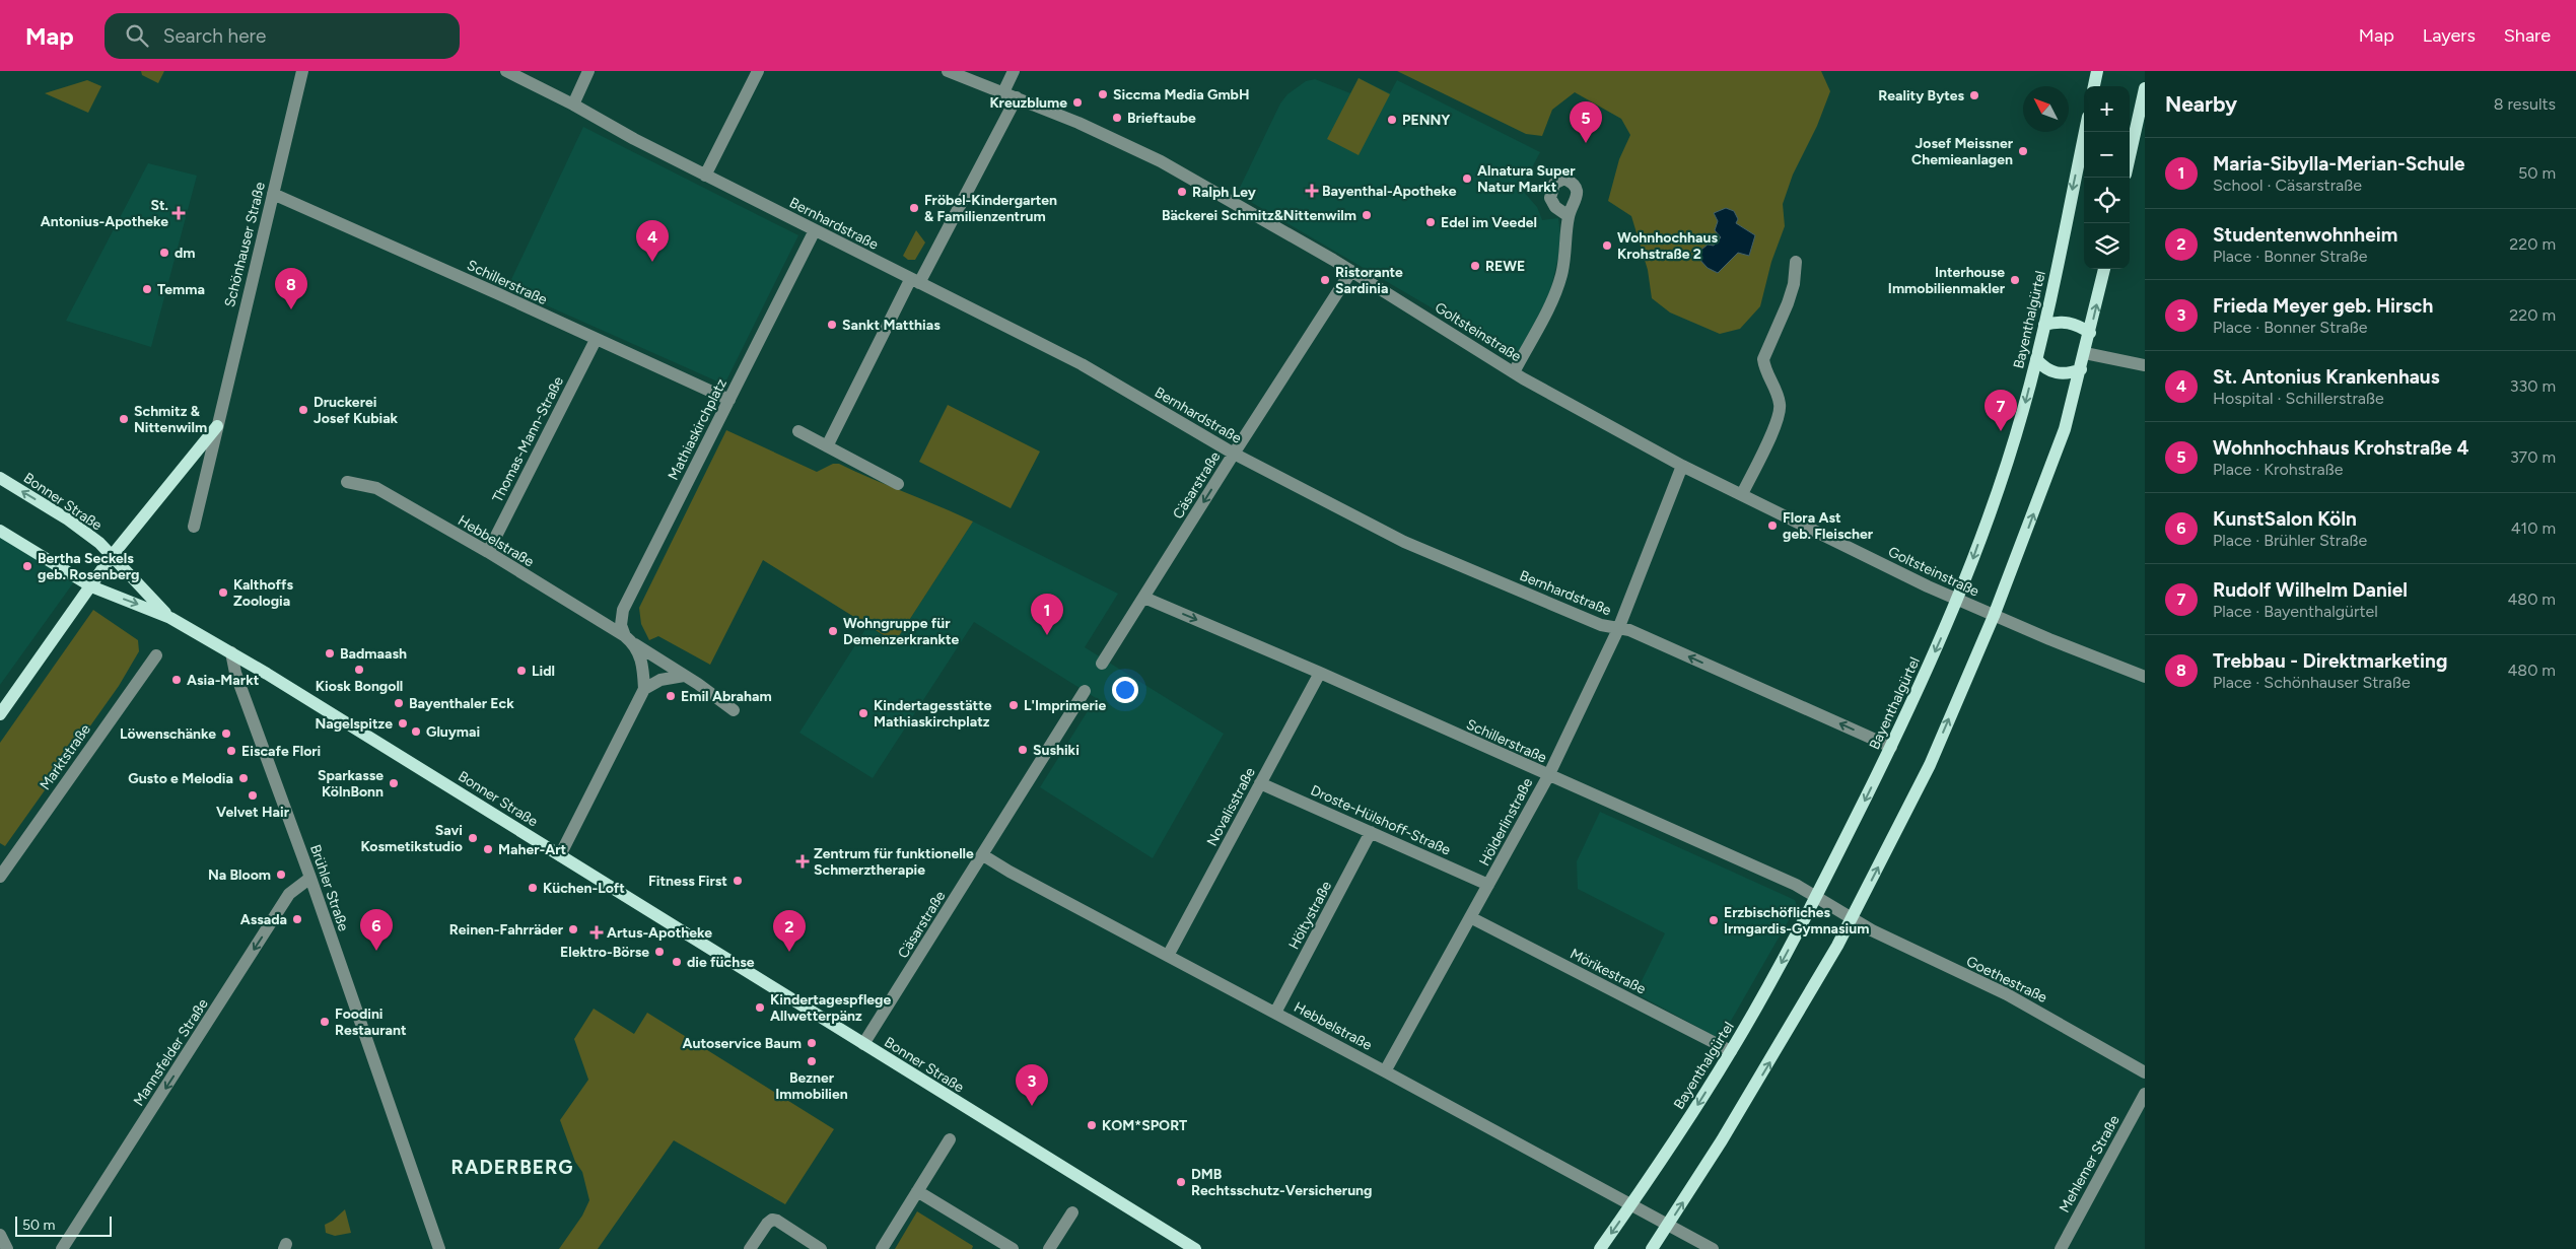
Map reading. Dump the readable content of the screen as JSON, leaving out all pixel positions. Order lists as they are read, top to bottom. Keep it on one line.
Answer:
{"streets":{"main road":["Schönhauser Straße","Bayenthalgürtel","Bonner Straße"],"street":["Bernhardstraße","Schillerstraße","Goltsteinstraße","Mathiaskirchplatz","Thomas-Mann-Straße","Cäsarstraße","Hebbelstraße","Marktstraße","Novalisstraße","Droste-Hülshoff-Straße","Hölderlinstraße","Brühler Straße","Höltystraße","Mörikestraße","Goethestraße","Mannsfelder Straße","Mehlemer Straße"]},"crossings":[["Bernhardstraße","Bayenthalgürtel"],["Bernhardstraße","Mathiaskirchplatz"],["Bernhardstraße","Cäsarstraße"],["Bernhardstraße","Hölderlinstraße"],["Schönhauser Straße","Schillerstraße"],["Schönhauser Straße","Bonner Straße"],["Schillerstraße","Bayenthalgürtel"],["Schillerstraße","Mathiaskirchplatz"],["Schillerstraße","Thomas-Mann-Straße"],["Schillerstraße","Cäsarstraße"],["Schillerstraße","Novalisstraße"],["Schillerstraße","Hölderlinstraße"],["Schillerstraße","Goethestraße"],["Bayenthalgürtel","Goltsteinstraße"],["Bayenthalgürtel","Hebbelstraße"],["Bayenthalgürtel","Mörikestraße"],["Goltsteinstraße","Cäsarstraße"],["Goltsteinstraße","Hölderlinstraße"],["Mathiaskirchplatz","Bonner Straße"],["Mathiaskirchplatz","Hebbelstraße"],["Thomas-Mann-Straße","Hebbelstraße"],["Cäsarstraße","Bonner Straße"],["Cäsarstraße","Hebbelstraße"],["Bonner Straße","Brühler Straße"],["Hebbelstraße","Novalisstraße"],["Hebbelstraße","Hölderlinstraße"],["Hebbelstraße","Höltystraße"],["Novalisstraße","Droste-Hülshoff-Straße"],["Droste-Hülshoff-Straße","Hölderlinstraße"],["Droste-Hülshoff-Straße","Höltystraße"],["Hölderlinstraße","Mörikestraße"],["Brühler Straße","Mannsfelder Straße"]],"one_way":["Mannsfelder Straße"],"districts":["RADERBERG"],"places":{"other":["Siccma Media GmbH","Reality Bytes","Kreuzblume","Brieftaube","PENNY","Josef Meissner Chemieanlagen","Alnatura Super Natur Markt","Ralph Ley","Fröbel-Kindergarten & Familienzentrum","Bäckerei Schmitz&Nittenwilm","Edel im Veedel","Wohnhochhaus Krohstraße 2","dm","REWE","Ristorante Sardinia","Interhouse Immobilienmakler","Temma","Sankt Matthias","Druckerei Josef Kubiak","Schmitz & Nittenwilm","Flora Ast geb. Fleischer","Bertha Seckels geb. Rosenberg","Kalthoffs Zoologia","Wohngruppe für Demenzerkrankte","Badmaash","Kiosk Bongoll","Lidl","Asia-Markt","Emil Abraham","Bayenthaler Eck","L'Imprimerie","Kindertagesstätte Mathiaskirchplatz","Nagelspitze","Gluymai","Löwenschänke","Sushiki","Eiscafe Flori","Gusto e Melodia","Sparkasse KölnBonn","Velvet Hair","Savi Kosmetikstudio","Maher-Art","Na Bloom","Fitness First","Küchen-Loft","Assada","Erzbischöfliches Irmgardis-Gymnasium","Reinen-Fahrräder","Elektro-Börse","die füchse","Kindertagespflege Allwetterpänz","Foodini Restaurant","Autoservice Baum","Bezner Immobilien","KOM*SPORT","DMB Rechtsschutz-Versicherung"],"health":["Bayenthal-Apotheke","St. Antonius-Apotheke","Zentrum für funktionelle Schmerztherapie","Artus-Apotheke"]},"scale_bar":"50 m","north":"top left","page":{"header":"Map","search":"Search here","nav":["Map","Layers","Share"],"heading":["Nearby","8 results"],"map_buttons":["+","−"],"pins":["5","4","8","7","1","6","2","3"],"list":[{"mark":"1","name":"Maria-Sibylla-Merian-Schule","note":"School · Cäsarstraße","value":"50 m"},{"mark":"2","name":"Studentenwohnheim","note":"Place · Bonner Straße","value":"220 m"},{"mark":"3","name":"Frieda Meyer geb. Hirsch","note":"Place · Bonner Straße","value":"220 m"},{"mark":"4","name":"St. Antonius Krankenhaus","note":"Hospital · Schillerstraße","value":"330 m"},{"mark":"5","name":"Wohnhochhaus Krohstraße 4","note":"Place · Krohstraße","value":"370 m"},{"mark":"6","name":"KunstSalon Köln","note":"Place · Brühler Straße","value":"410 m"},{"mark":"7","name":"Rudolf Wilhelm Daniel","note":"Place · Bayenthalgürtel","value":"480 m"},{"mark":"8","name":"Trebbau - Direktmarketing","note":"Place · Schönhauser Straße","value":"480 m"}],"scale":"50 m"}}
